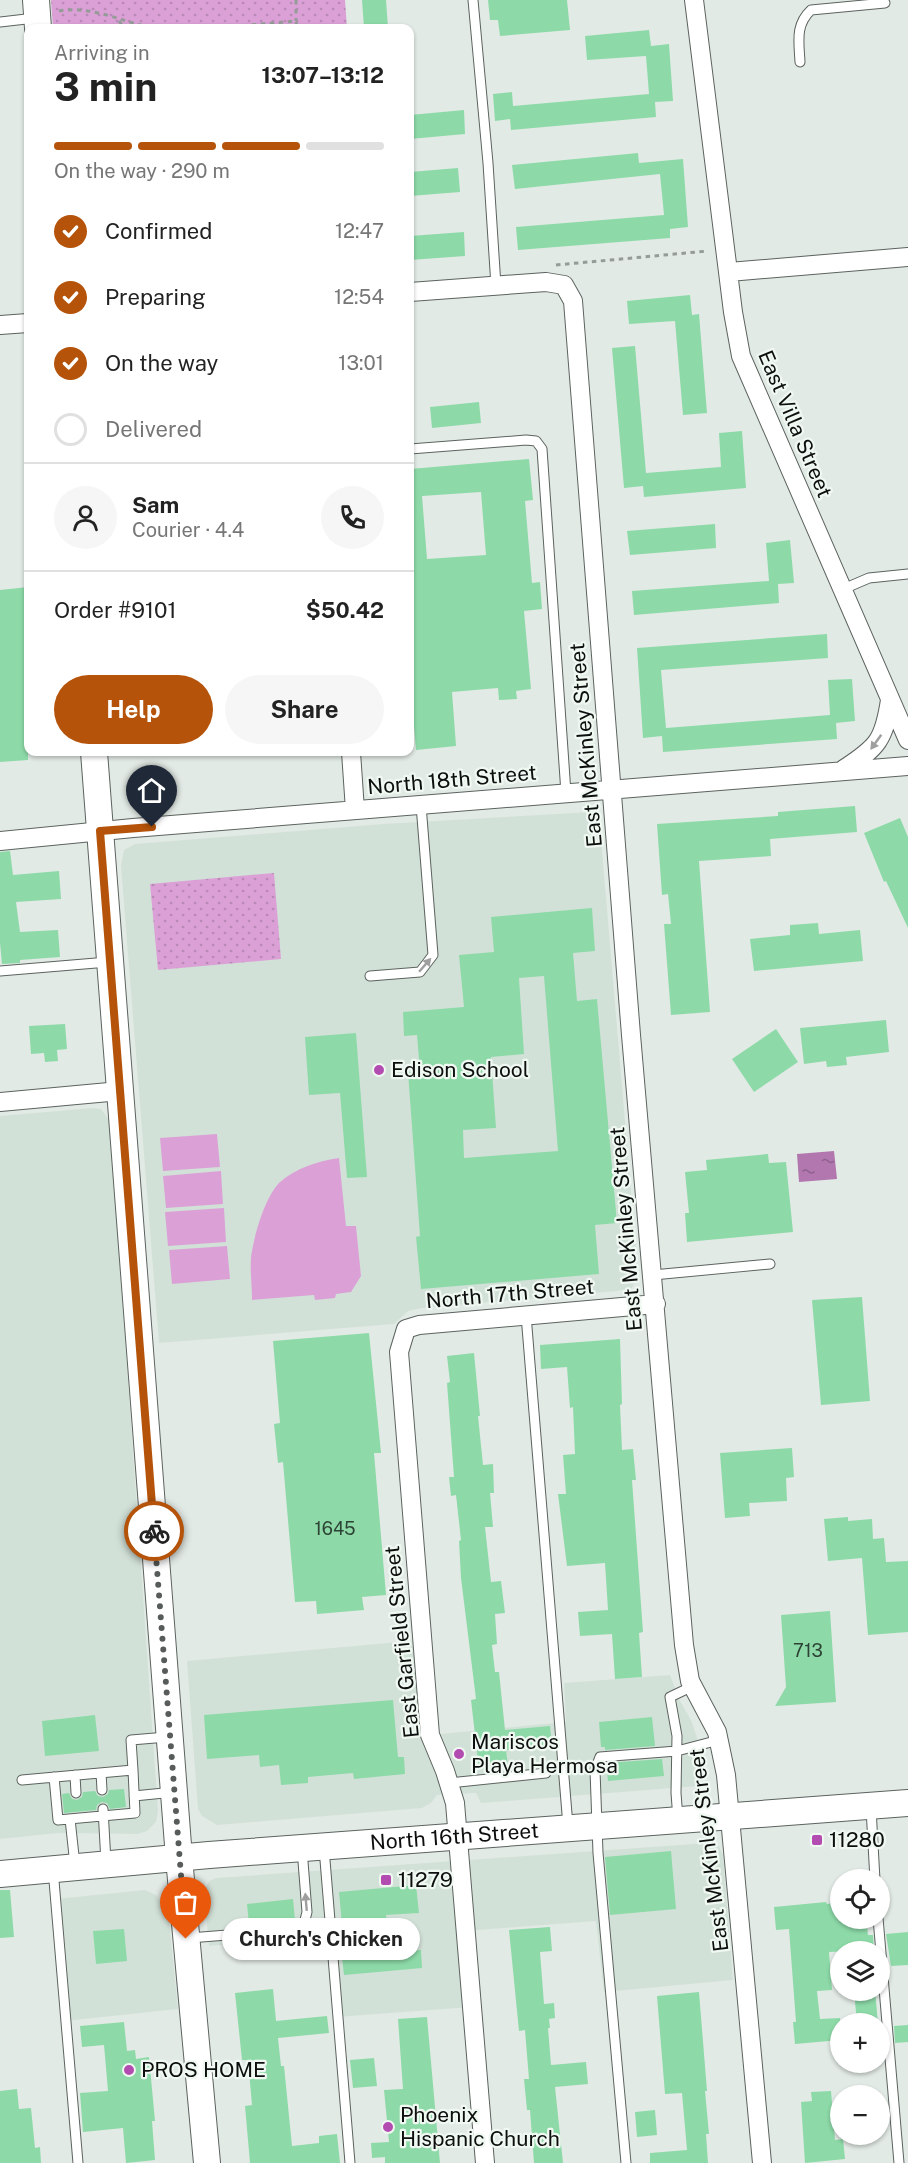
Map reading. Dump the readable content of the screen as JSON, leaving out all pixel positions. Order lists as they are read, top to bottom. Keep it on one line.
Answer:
{"streets":{"street":["East Villa Street","East McKinley Street","North 18th Street","North 17th Street","East Garfield Street","North 16th Street"]},"crossings":[["East McKinley Street","North 18th Street"],["East McKinley Street","North 17th Street"],["East McKinley Street","North 16th Street"],["North 17th Street","East Garfield Street"],["East Garfield Street","North 16th Street"]],"places":{"other":["Edison School","Mariscos Playa Hermosa","Church's Chicken","PROS HOME","Phoenix Hispanic Church"],"transit":["11280","11279"]},"house_numbers":["1645","713"],"page":{"heading":["3 min","Arriving in","13:07–13:12"],"panel":["Sam","Courier · 4.4","Order #9101","$50.42"],"bar":"On the way · 290 m","list":[["Confirmed","12:47"],["Preparing","12:54"],["On the way","13:01"],"Delivered"],"buttons":["Help","Share"],"map_buttons":["+","−"],"bubble":"Church's Chicken"}}
